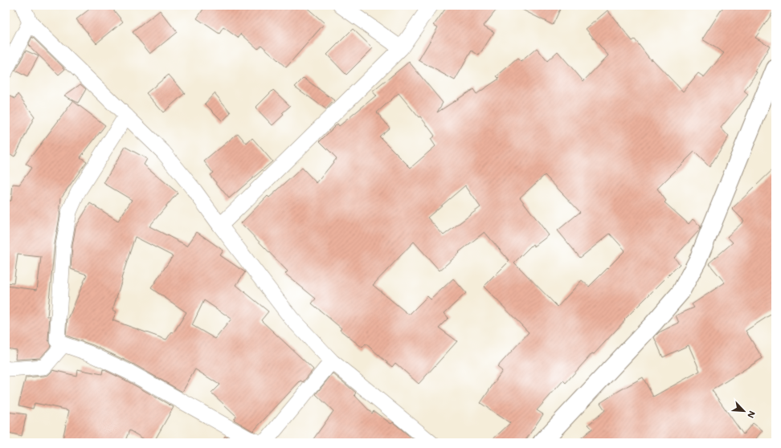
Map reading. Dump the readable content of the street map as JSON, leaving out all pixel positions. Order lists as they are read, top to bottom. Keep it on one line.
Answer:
{"north":"bottom right"}
